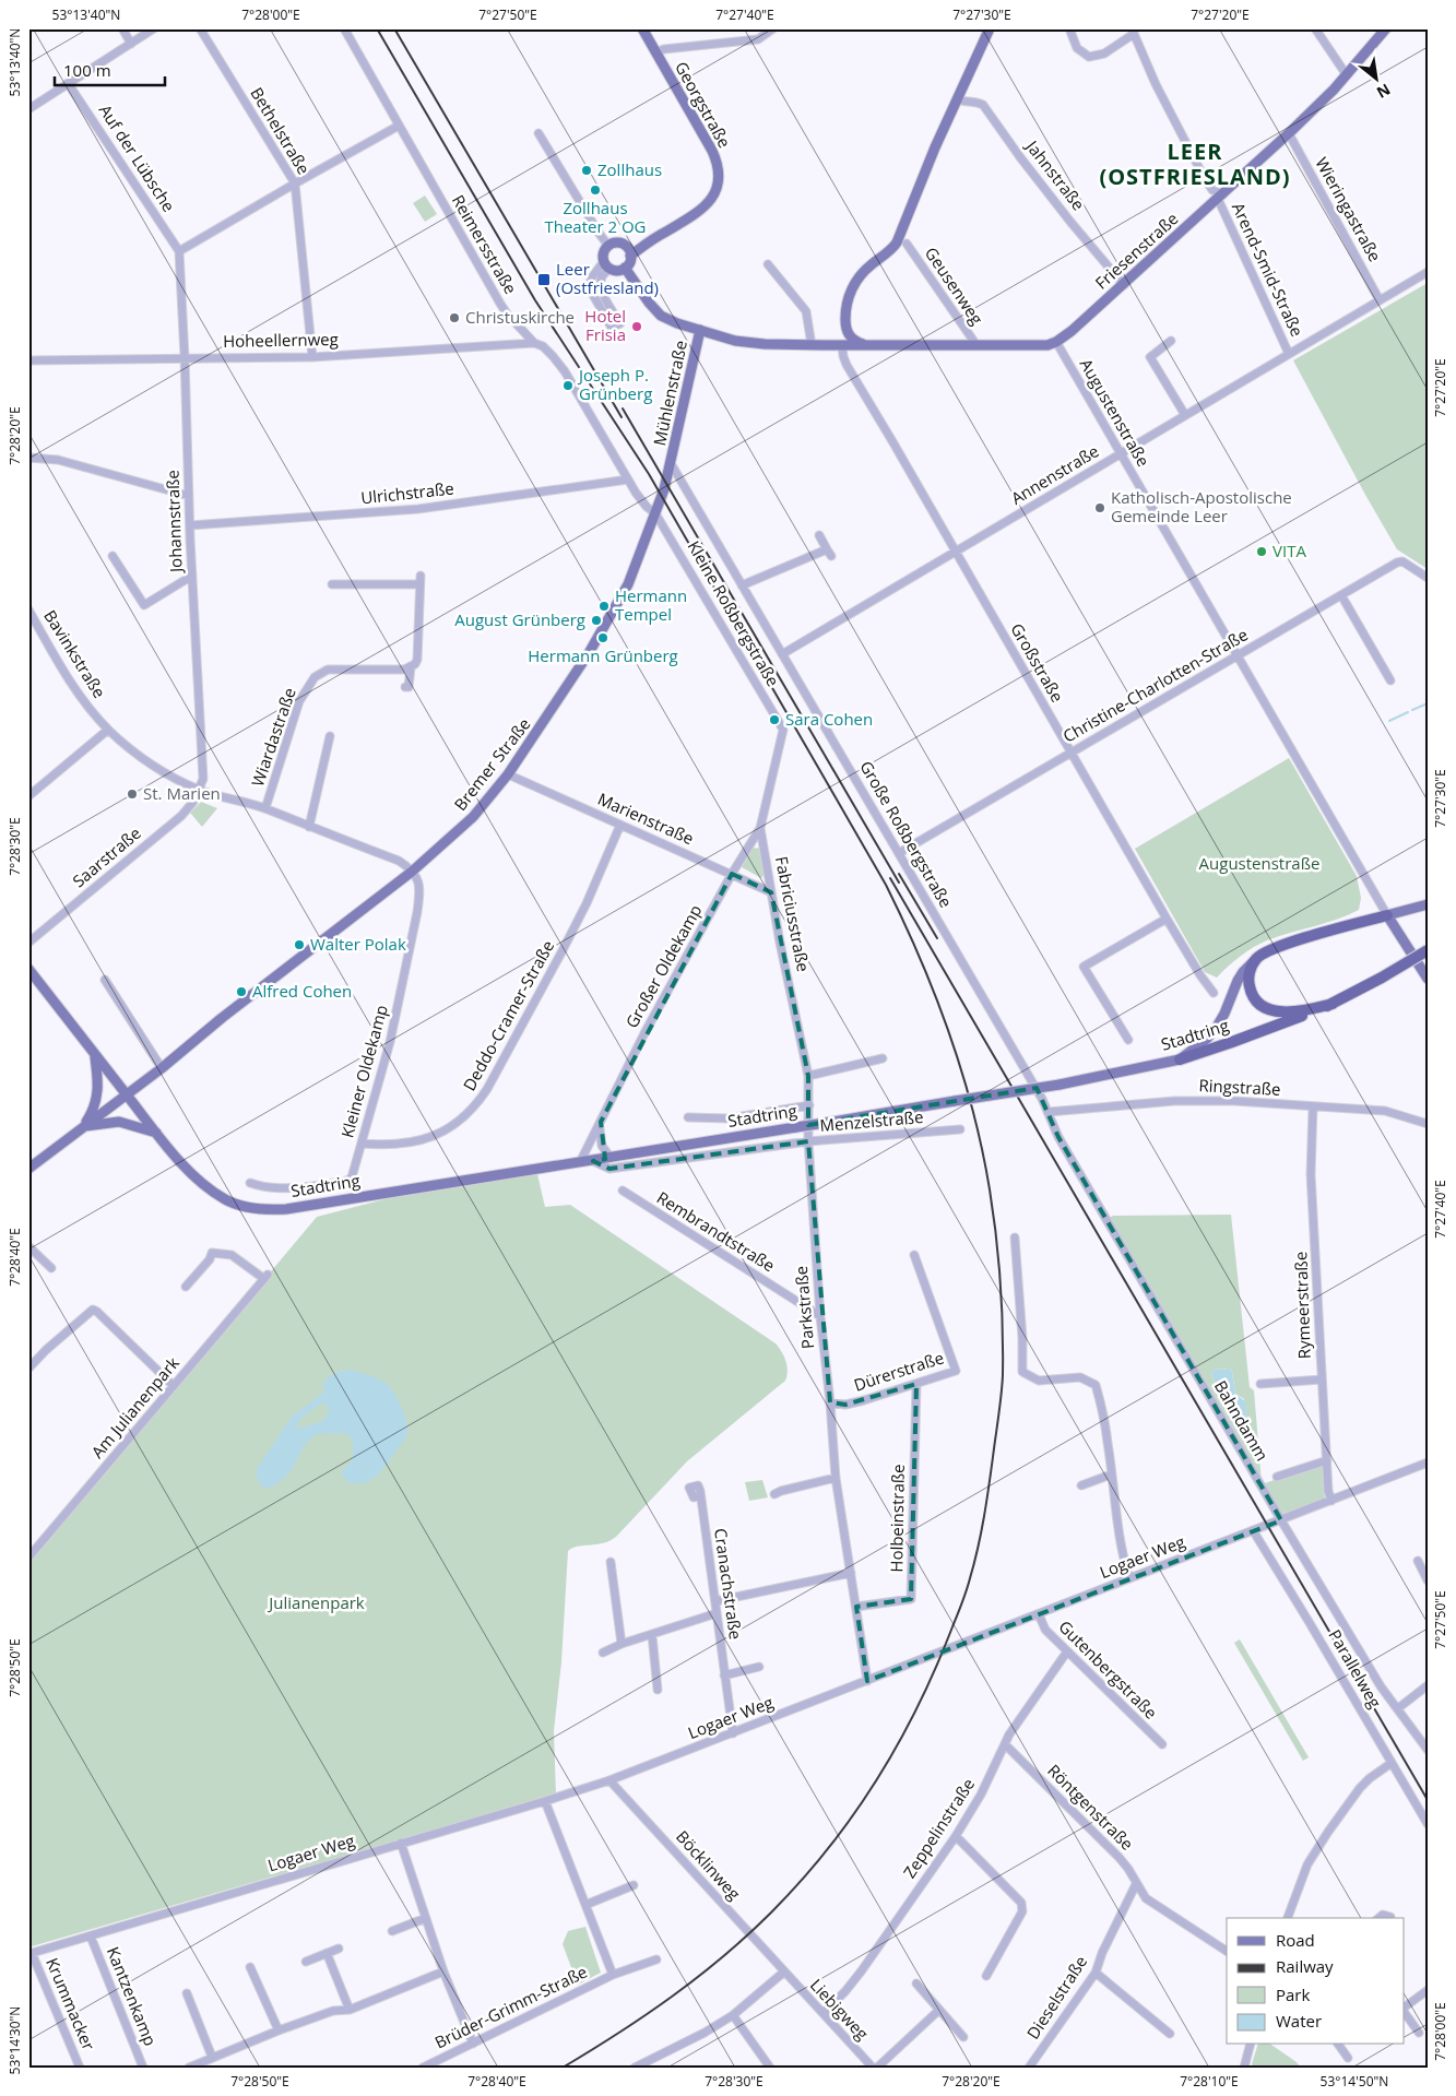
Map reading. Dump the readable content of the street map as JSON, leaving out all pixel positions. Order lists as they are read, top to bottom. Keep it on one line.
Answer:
{"streets":{"highway":["Stadtring"],"main road":["Georgstraße","Friesenstraße","Mühlenstraße","Augustenstraße","Bremer Straße"],"street":["Bethelstraße","Auf der Lübsche","Jahnstraße","Wieringastraße","Reimersstraße","Arend-Smid-Straße","Geusenweg","Hoheellernweg","Annenstraße","Ulrichstraße","Johannstraße","Kleine Roßbergstraße","Bavinkstraße","Großstraße","Christine-Charlotten-Straße","Wiardastraße","Marienstraße","Große Roßbergstraße","Saarstraße","Fabriciusstraße","Großer Oldekamp","Deddo-Cramer-Straße","Kleiner Oldekamp","Ringstraße","Menzelstraße","Rembrandtstraße","Rymeerstraße","Parkstraße","Dürerstraße","Am Julianenpark","Bahndamm","Holbeinstraße","Logaer Weg","Cranachstraße","Parallelweg","Gutenbergstraße","Röntgenstraße","Zeppelinstraße","Böcklinweg","Kantzenkamp","Dieselstraße","Krummacker","Brüder-Grimm-Straße","Liebigweg"]},"crossings":[["Bethelstraße","Hoheellernweg"],["Auf der Lübsche","Johannstraße"],["Jahnstraße","Friesenstraße"],["Wieringastraße","Friesenstraße"],["Wieringastraße","Annenstraße"],["Reimersstraße","Hoheellernweg"],["Reimersstraße","Ulrichstraße"],["Reimersstraße","Kleine Roßbergstraße"],["Reimersstraße","Bremer Straße"],["Friesenstraße","Arend-Smid-Straße"],["Friesenstraße","Augustenstraße"],["Arend-Smid-Straße","Annenstraße"],["Hoheellernweg","Johannstraße"],["Mühlenstraße","Bremer Straße"],["Mühlenstraße","Große Roßbergstraße"],["Augustenstraße","Annenstraße"],["Augustenstraße","Christine-Charlotten-Straße"],["Annenstraße","Großstraße"],["Annenstraße","Große Roßbergstraße"],["Ulrichstraße","Johannstraße"],["Johannstraße","Bavinkstraße"],["Johannstraße","Saarstraße"],["Kleine Roßbergstraße","Bremer Straße"],["Kleine Roßbergstraße","Fabriciusstraße"],["Bavinkstraße","Wiardastraße"],["Bavinkstraße","Bremer Straße"],["Bavinkstraße","Saarstraße"],["Bavinkstraße","Kleiner Oldekamp"],["Großstraße","Christine-Charlotten-Straße"],["Christine-Charlotten-Straße","Große Roßbergstraße"],["Bremer Straße","Marienstraße"],["Bremer Straße","Große Roßbergstraße"],["Bremer Straße","Stadtring"],["Bremer Straße","Kleiner Oldekamp"],["Marienstraße","Fabriciusstraße"],["Marienstraße","Großer Oldekamp"],["Marienstraße","Deddo-Cramer-Straße"],["Große Roßbergstraße","Bahndamm"],["Fabriciusstraße","Großer Oldekamp"],["Fabriciusstraße","Menzelstraße"],["Fabriciusstraße","Parkstraße"],["Großer Oldekamp","Stadtring"],["Deddo-Cramer-Straße","Kleiner Oldekamp"],["Stadtring","Menzelstraße"],["Ringstraße","Rymeerstraße"],["Ringstraße","Bahndamm"],["Menzelstraße","Parkstraße"],["Rembrandtstraße","Parkstraße"],["Rymeerstraße","Logaer Weg"],["Parkstraße","Dürerstraße"],["Parkstraße","Holbeinstraße"],["Parkstraße","Logaer Weg"],["Dürerstraße","Holbeinstraße"],["Bahndamm","Logaer Weg"],["Logaer Weg","Cranachstraße"],["Logaer Weg","Parallelweg"],["Logaer Weg","Gutenbergstraße"],["Logaer Weg","Böcklinweg"],["Logaer Weg","Kantzenkamp"],["Logaer Weg","Krummacker"],["Logaer Weg","Brüder-Grimm-Straße"],["Gutenbergstraße","Zeppelinstraße"],["Röntgenstraße","Zeppelinstraße"],["Röntgenstraße","Dieselstraße"],["Zeppelinstraße","Liebigweg"],["Böcklinweg","Liebigweg"]],"districts":["LEER (OSTFRIESLAND)"],"parks":["Augustenstraße","Julianenpark"],"places":{"other":["Zollhaus","Zollhaus Theater 2 OG","Christuskirche","Hotel Frisia","Joseph P. Grünberg","Katholisch-Apostolische Gemeinde Leer","VITA","Hermann Tempel","August Grünberg","Hermann Grünberg","Sara Cohen","St. Marien","Walter Polak","Alfred Cohen"],"transit":["Leer (Ostfriesland)"]},"legend":["Road","Railway","Park","Water"],"scale_bar":"100 m","north":"bottom right","coordinates":["53°13'40\"N","7°28'00\"E","7°27'50\"E","7°27'40\"E","7°27'30\"E","7°27'20\"E","7°28'20\"E","7°28'30\"E","7°28'40\"E","7°28'50\"E","53°14'30\"N","7°28'10\"E","53°14'50\"N"]}
